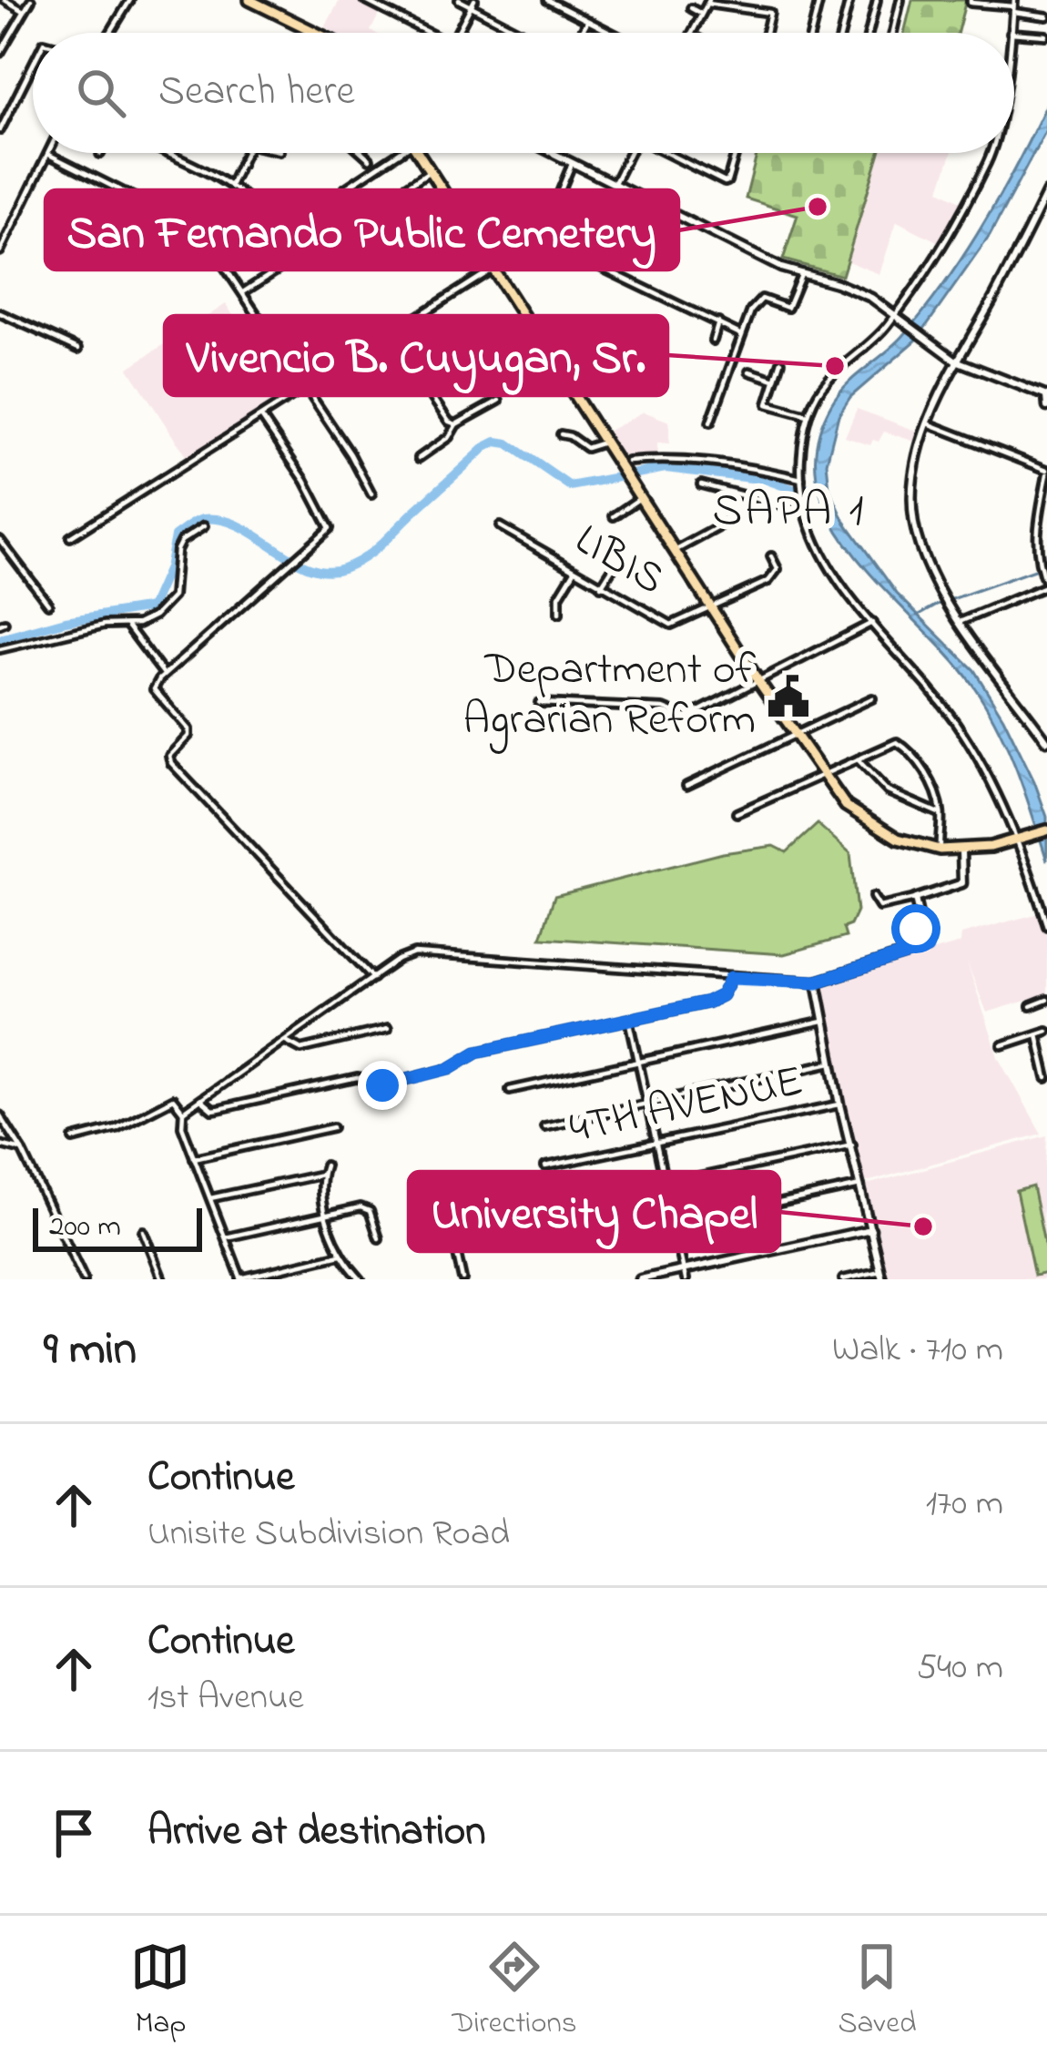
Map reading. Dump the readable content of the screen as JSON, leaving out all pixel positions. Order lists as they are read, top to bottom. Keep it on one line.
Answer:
{"streets":{"street":["LIBIS","4TH AVENUE"]},"districts":["SAPA 1"],"places":{"other":["San Fernando Public Cemetery","Vivencio B. Cuyugan, Sr.","University Chapel"],"public building":["Department of Agrarian Reform"]},"scale_bar":"200 m","page":{"search":"Search here","scale":"200 m","heading":["9 min","Walk · 710 m"],"list":[["Continue","Unisite Subdivision Road","170 m"],["Continue","1st Avenue","540 m"],"Arrive at destination"],"nav":["Map","Directions","Saved"]}}
